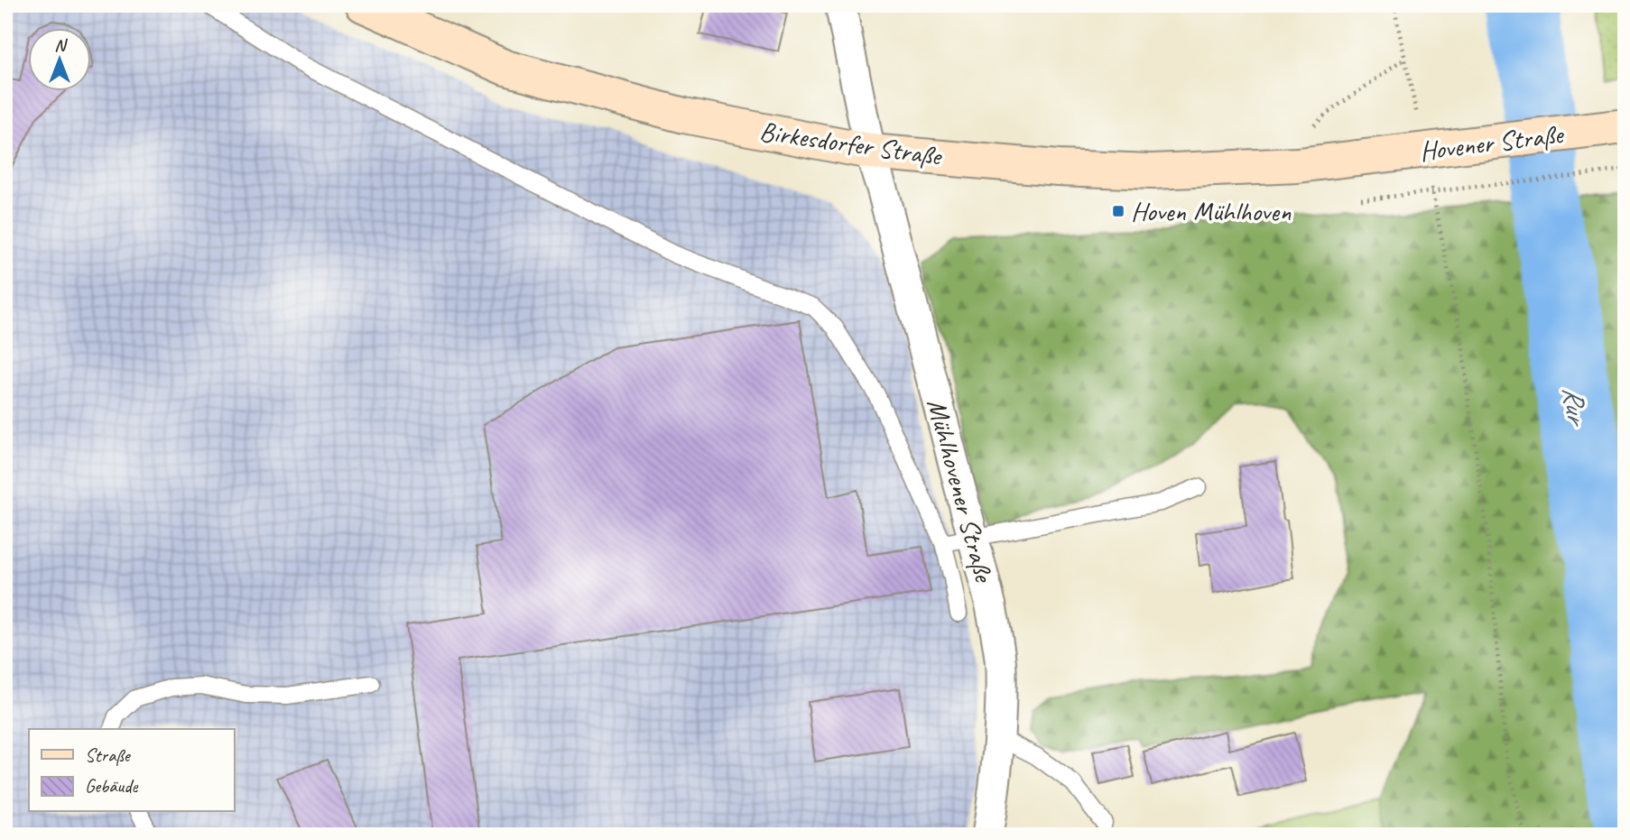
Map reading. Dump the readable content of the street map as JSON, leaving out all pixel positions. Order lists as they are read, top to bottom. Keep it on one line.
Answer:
{"streets":{"main road":["Hovener Straße","Birkesdorfer Straße"],"street":["Mühlhovener Straße"]},"crossings":[["Hovener Straße","Birkesdorfer Straße"],["Birkesdorfer Straße","Mühlhovener Straße"]],"water":["Rur"],"places":{"transit":["Hoven Mühlhoven"]},"legend":["Straße","Gebäude"],"north":"top"}
